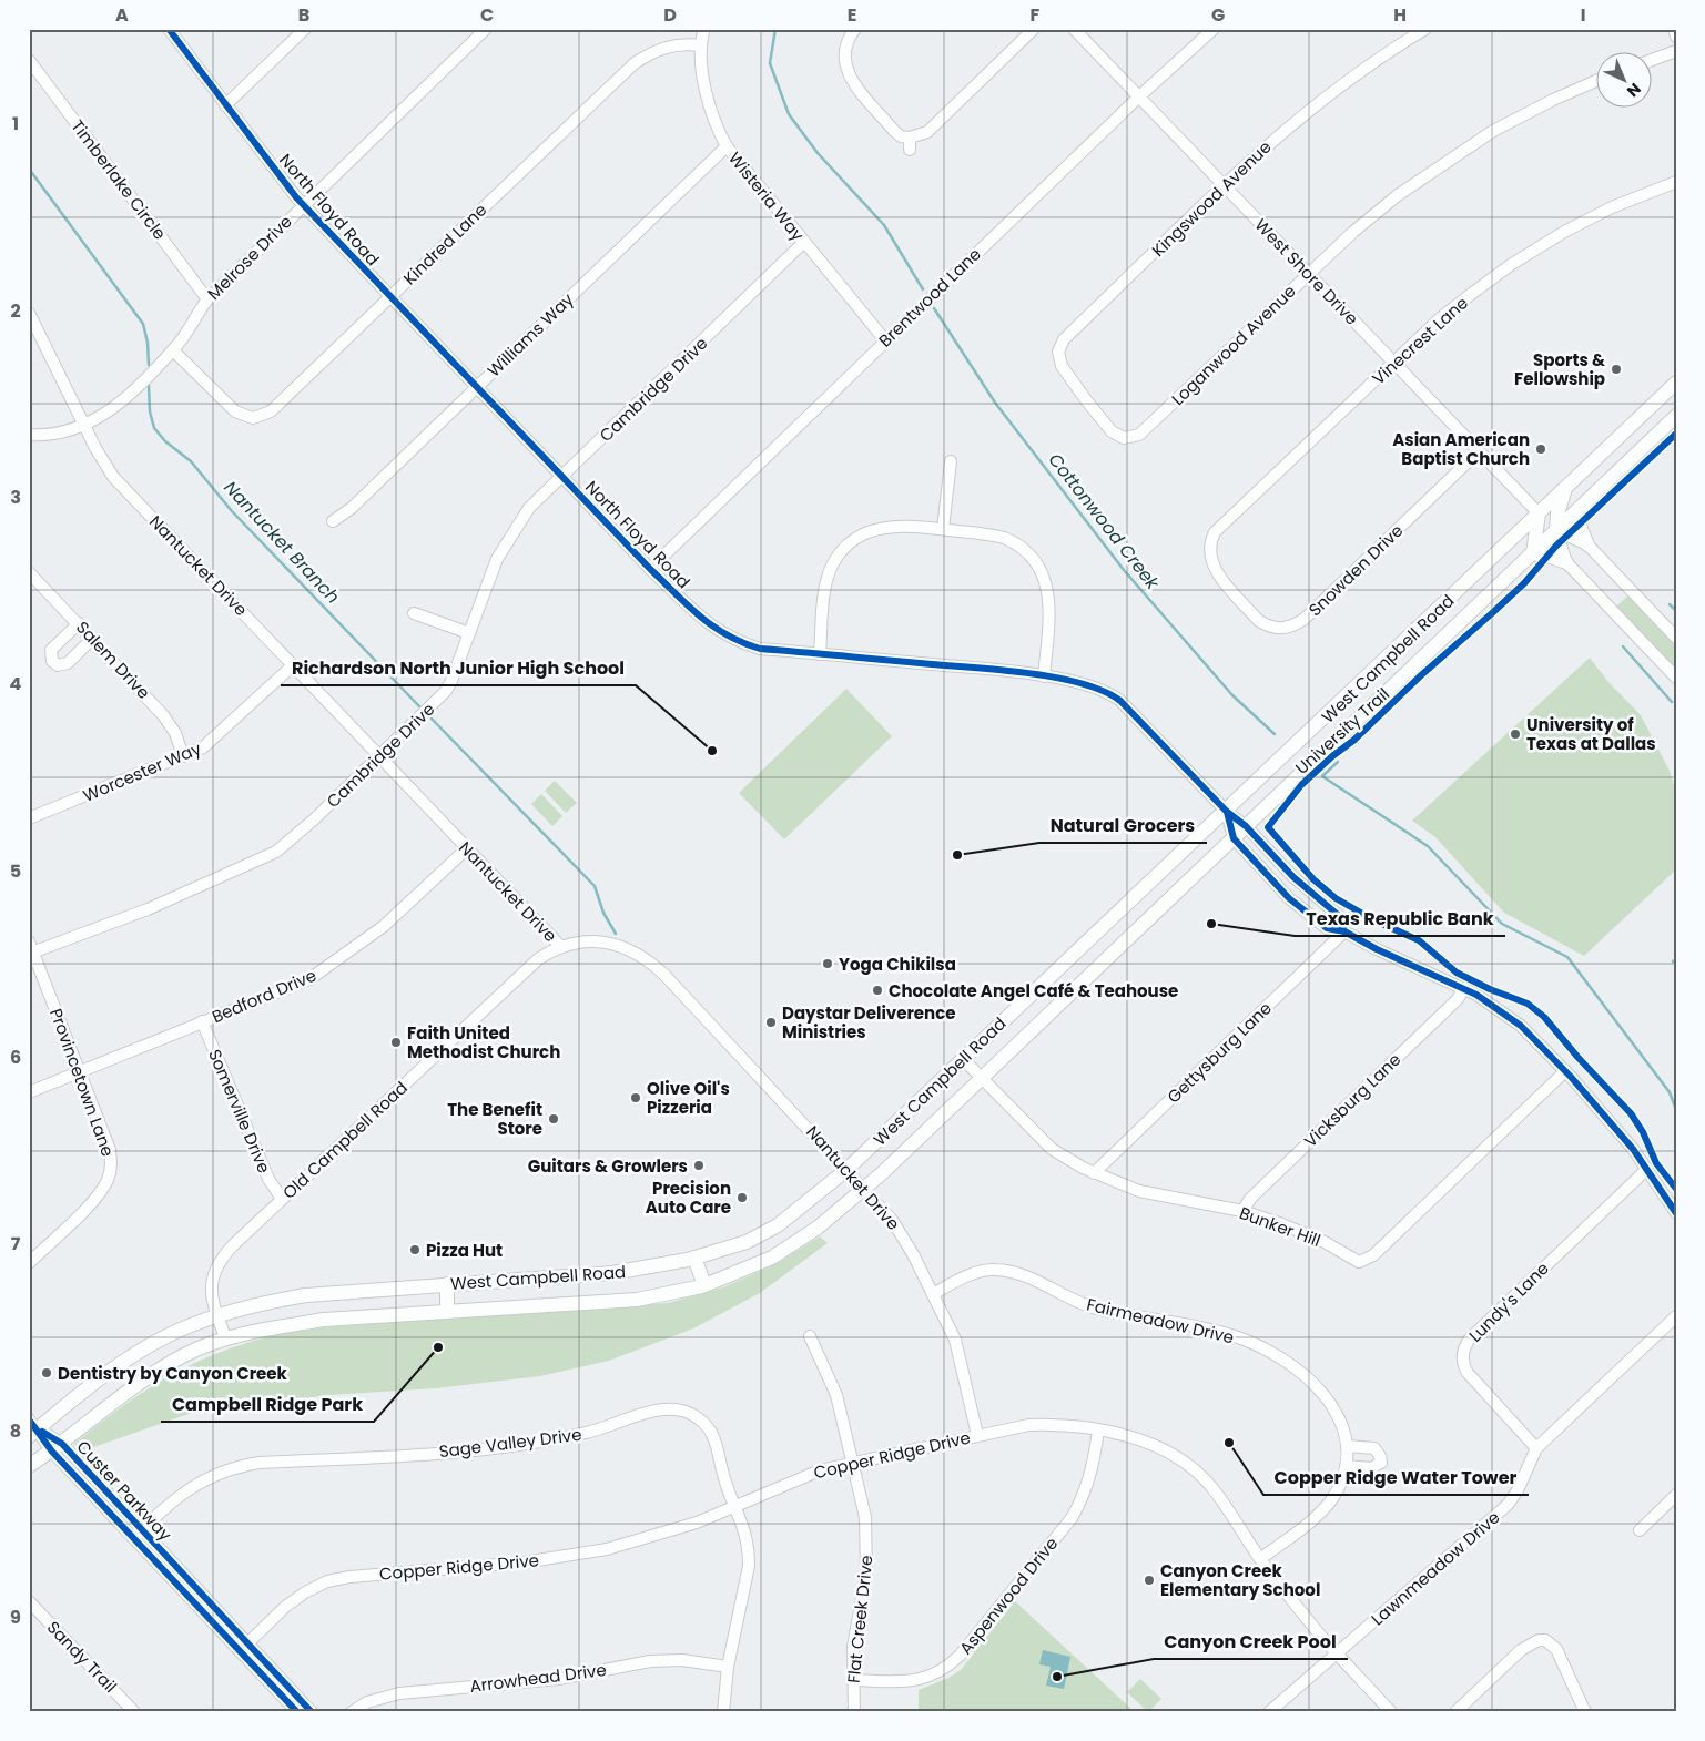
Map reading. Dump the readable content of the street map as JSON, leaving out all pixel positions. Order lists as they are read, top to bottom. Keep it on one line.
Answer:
{"streets":{"main road":["West Campbell Road"],"street":["Timberlake Circle","Wisteria Way","Kingswood Avenue","North Floyd Road","Kindred Lane","Melrose Drive","West Shore Drive","Brentwood Lane","Williams Way","Vinecrest Lane","Loganwood Avenue","Cambridge Drive","Nantucket Drive","Snowden Drive","Salem Drive","Worcester Way","Bedford Drive","Gettysburg Lane","Provincetown Lane","Vicksburg Lane","Somerville Drive","Old Campbell Road","Bunker Hill","Lundy's Lane","Fairmeadow Drive","Sage Valley Drive","Copper Ridge Drive","Custer Parkway","Lawnmeadow Drive","Aspenwood Drive","Flat Creek Drive","Sandy Trail","Arrowhead Drive"],"cycle path":["University Trail"]},"crossings":[["Timberlake Circle","Melrose Drive"],["Wisteria Way","Kindred Lane"],["Wisteria Way","Brentwood Lane"],["Wisteria Way","Williams Way"],["Wisteria Way","Cambridge Drive"],["Kingswood Avenue","West Shore Drive"],["Kingswood Avenue","Loganwood Avenue"],["North Floyd Road","Kindred Lane"],["North Floyd Road","Melrose Drive"],["North Floyd Road","Brentwood Lane"],["North Floyd Road","Williams Way"],["North Floyd Road","Cambridge Drive"],["North Floyd Road","West Campbell Road"],["North Floyd Road","Gettysburg Lane"],["North Floyd Road","Vicksburg Lane"],["North Floyd Road","Bunker Hill"],["North Floyd Road","Lundy's Lane"],["Kindred Lane","Melrose Drive"],["Melrose Drive","Nantucket Drive"],["West Shore Drive","Brentwood Lane"],["West Shore Drive","Vinecrest Lane"],["West Shore Drive","Loganwood Avenue"],["West Shore Drive","Snowden Drive"],["West Shore Drive","West Campbell Road"],["Vinecrest Lane","Snowden Drive"],["Cambridge Drive","Nantucket Drive"],["Cambridge Drive","Provincetown Lane"],["Nantucket Drive","West Campbell Road"],["Nantucket Drive","Worcester Way"],["Nantucket Drive","Bedford Drive"],["Nantucket Drive","Old Campbell Road"],["Nantucket Drive","Fairmeadow Drive"],["Nantucket Drive","Copper Ridge Drive"],["West Campbell Road","Old Campbell Road"],["West Campbell Road","Bunker Hill"],["West Campbell Road","Custer Parkway"],["Salem Drive","Worcester Way"],["Bedford Drive","Provincetown Lane"],["Bedford Drive","Somerville Drive"],["Gettysburg Lane","Bunker Hill"],["Vicksburg Lane","Bunker Hill"],["Somerville Drive","Old Campbell Road"],["Lundy's Lane","Lawnmeadow Drive"],["Fairmeadow Drive","Copper Ridge Drive"],["Sage Valley Drive","Copper Ridge Drive"],["Sage Valley Drive","Custer Parkway"],["Sage Valley Drive","Arrowhead Drive"],["Copper Ridge Drive","Custer Parkway"],["Copper Ridge Drive","Lawnmeadow Drive"],["Copper Ridge Drive","Aspenwood Drive"],["Copper Ridge Drive","Flat Creek Drive"],["Aspenwood Drive","Flat Creek Drive"]],"water":["Cottonwood Creek","Nantucket Branch"],"places":["Sports & Fellowship","Asian American Baptist Church","University of Texas at Dallas","Richardson North Junior High School","Natural Grocers","Texas Republic Bank","Yoga Chikilsa","Chocolate Angel Café & Teahouse","Daystar Deliverence Ministries","Faith United Methodist Church","Olive Oil's Pizzeria","The Benefit Store","Guitars & Growlers","Precision Auto Care","Pizza Hut","Campbell Ridge Park","Dentistry by Canyon Creek","Copper Ridge Water Tower","Canyon Creek Elementary School","Canyon Creek Pool"],"north":"bottom right","grid":{"columns":["A","B","C","D","E","F","G","H","I"],"rows":["1","2","3","4","5","6","7","8","9"]}}
